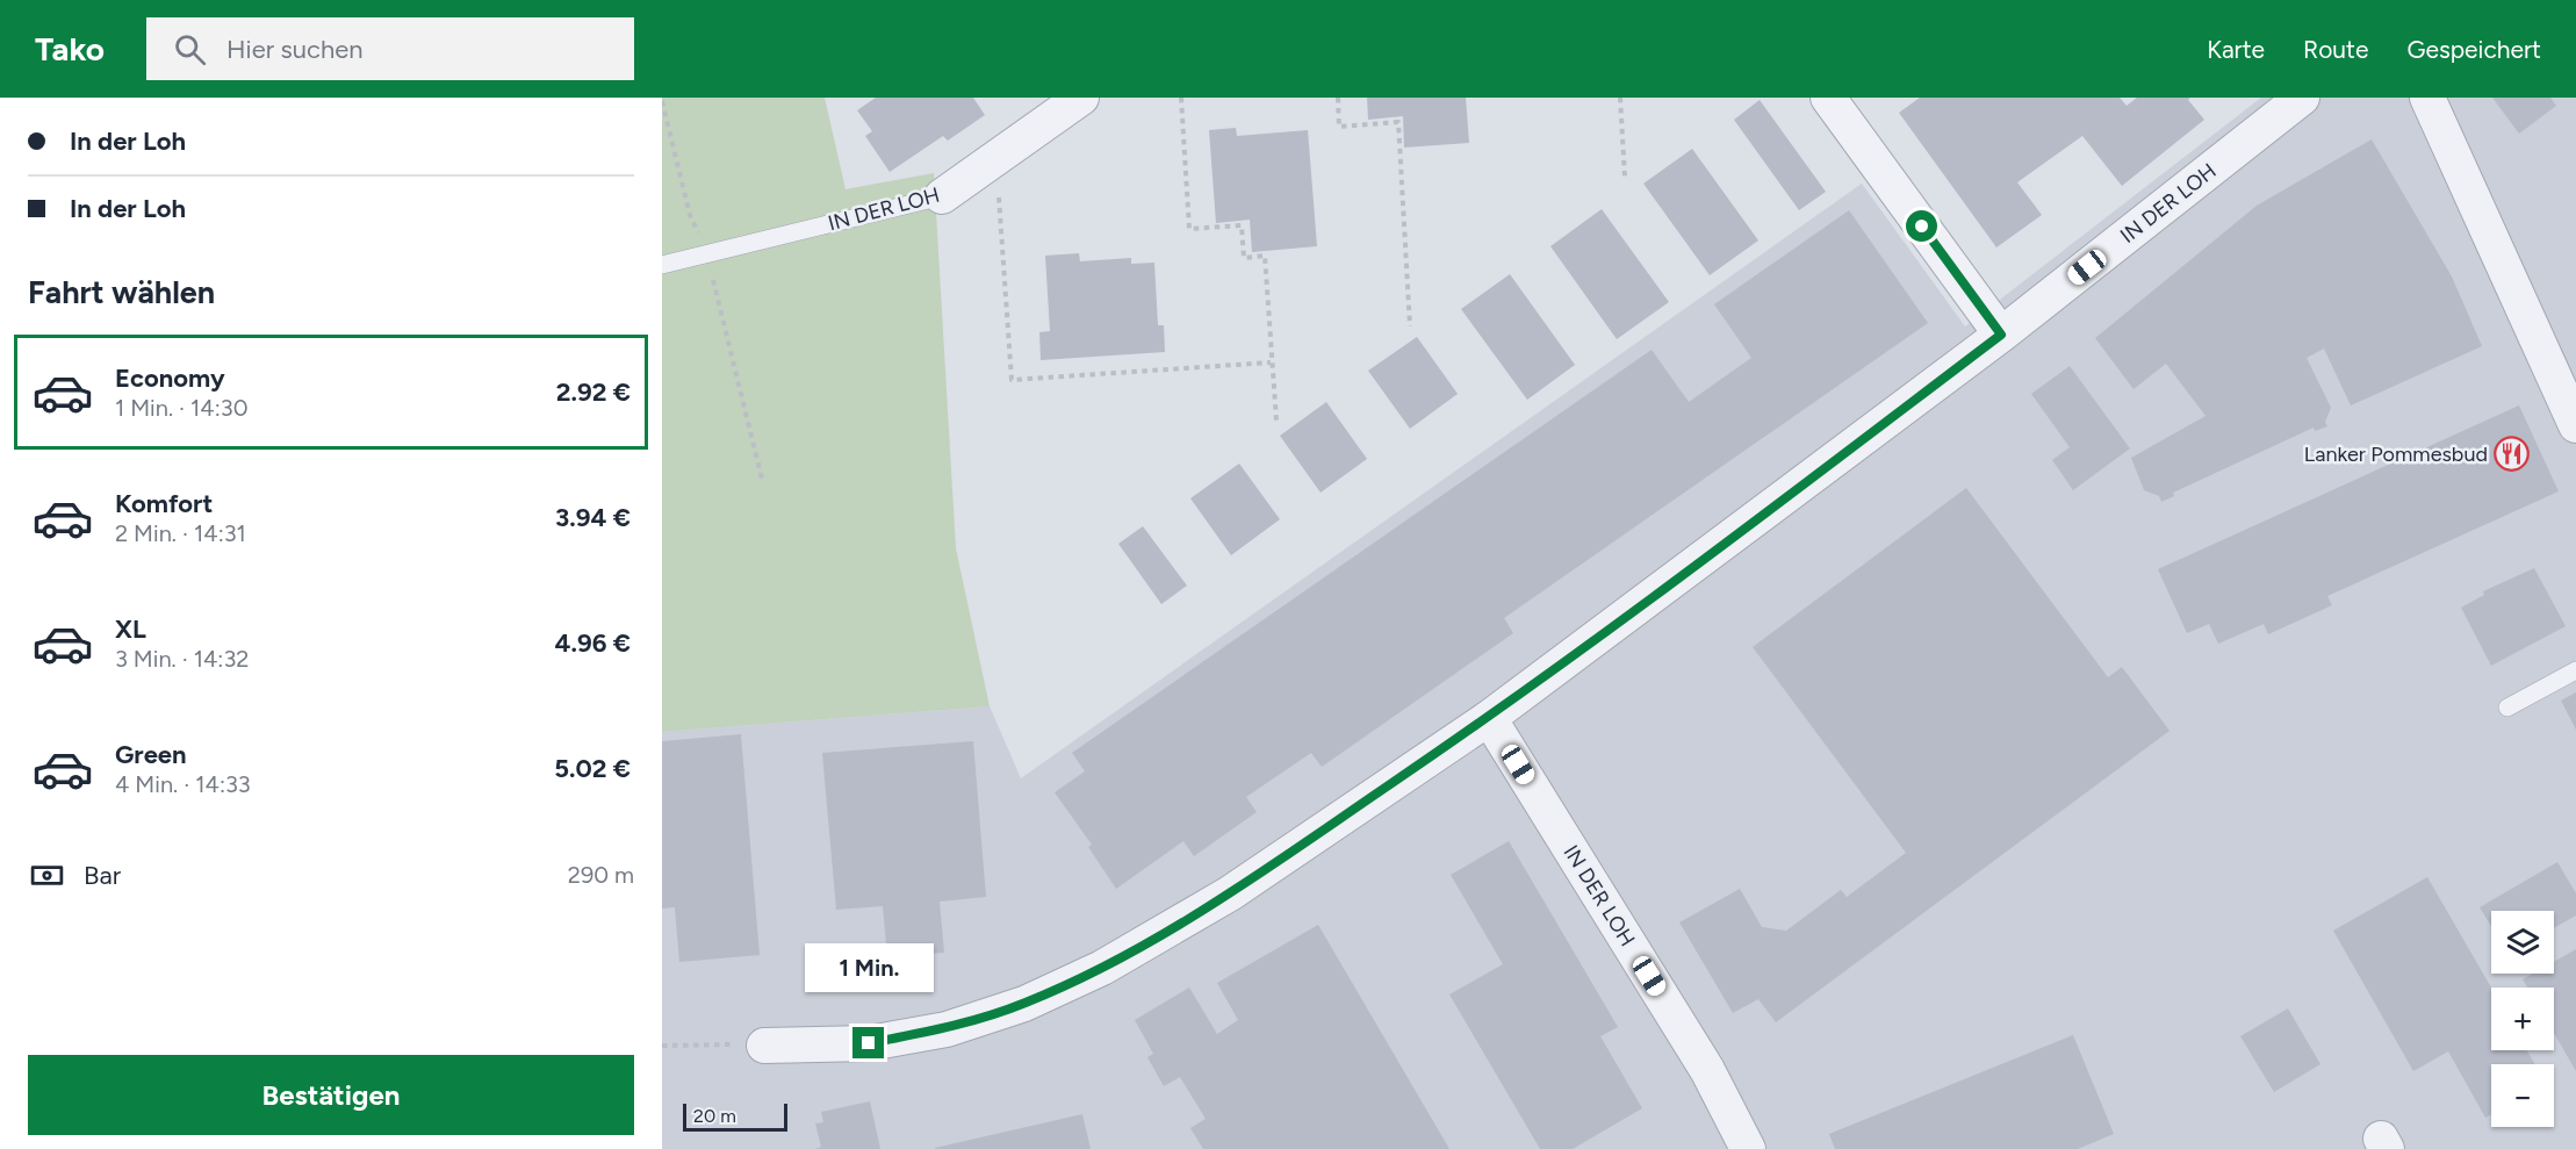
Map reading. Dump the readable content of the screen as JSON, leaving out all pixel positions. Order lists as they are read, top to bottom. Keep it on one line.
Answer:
{"streets":{"street":["IN DER LOH"]},"places":{"restaurant":["Lanker Pommesbud"]},"scale_bar":"20 m","page":{"header":"Tako","search":"Hier suchen","nav":["Karte","Route","Gespeichert"],"banner":["In der Loh","In der Loh"],"heading":"Fahrt wählen","list":[{"name":"Economy","note":"1 Min. · 14:30","value":"2.92 €"},{"name":"Komfort","note":"2 Min. · 14:31","value":"3.94 €"},{"name":"XL","note":"3 Min. · 14:32","value":"4.96 €"},{"name":"Green","note":"4 Min. · 14:33","value":"5.02 €"}],"pay":["Bar","290 m"],"map_buttons":["+","−"],"bubble":"1 Min.","buttons":"Bestätigen","scale":"20 m"}}
